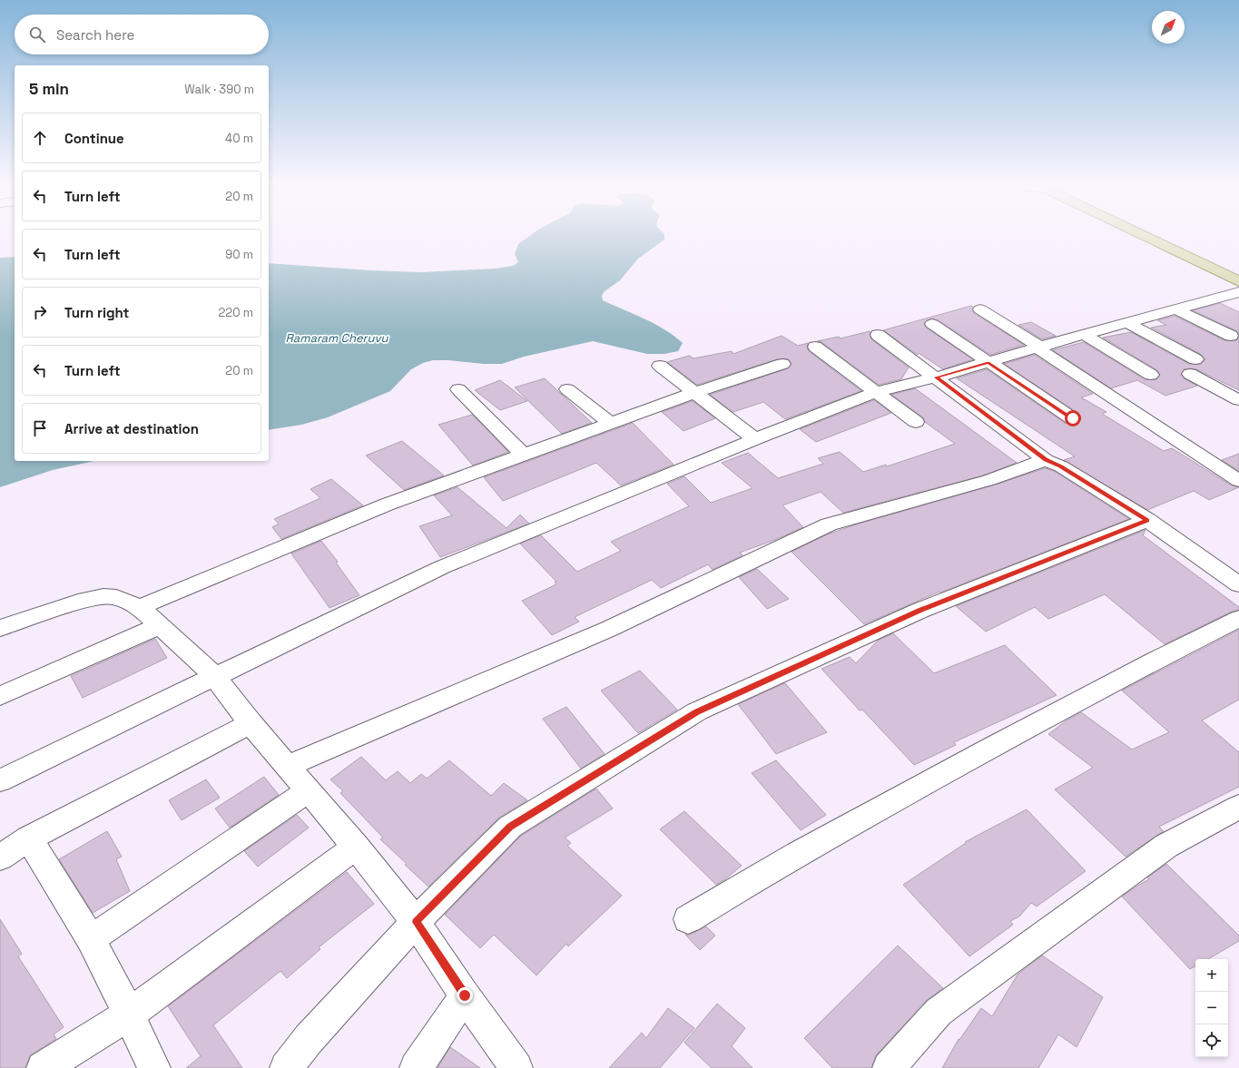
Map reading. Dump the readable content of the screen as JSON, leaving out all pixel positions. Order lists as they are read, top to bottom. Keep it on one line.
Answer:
{"water":["Ramaram Cheruvu"],"north":"top right","page":{"search":"Search here","heading":["5 min","Walk · 390 m"],"list":[["Continue","40 m"],["Turn left","20 m"],["Turn left","90 m"],["Turn right","220 m"],["Turn left","20 m"],"Arrive at destination"],"map_buttons":["+","−"]}}
